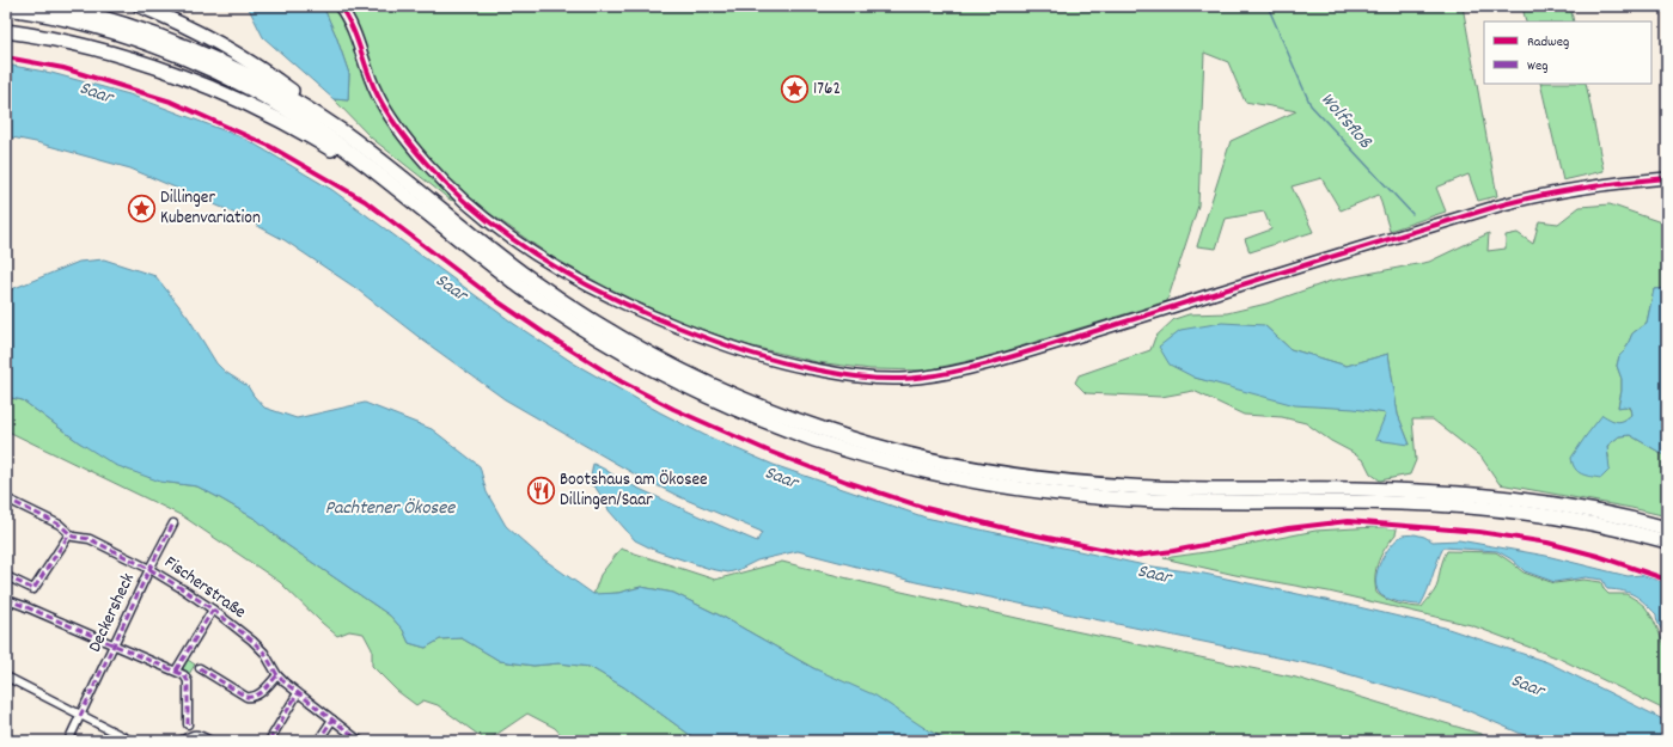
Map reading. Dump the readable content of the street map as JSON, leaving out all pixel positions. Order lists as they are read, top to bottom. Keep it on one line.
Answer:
{"streets":{"street":["Fischerstraße","Deckersheck"]},"crossings":[["Fischerstraße","Deckersheck"]],"water":["Saar","Wolfsfloß","Pachtener Ökosee"],"places":{"place":["1762","Dillinger Kubenvariation"],"restaurant":["Bootshaus am Ökosee Dillingen/Saar"]},"legend":["Radweg","Weg"]}
